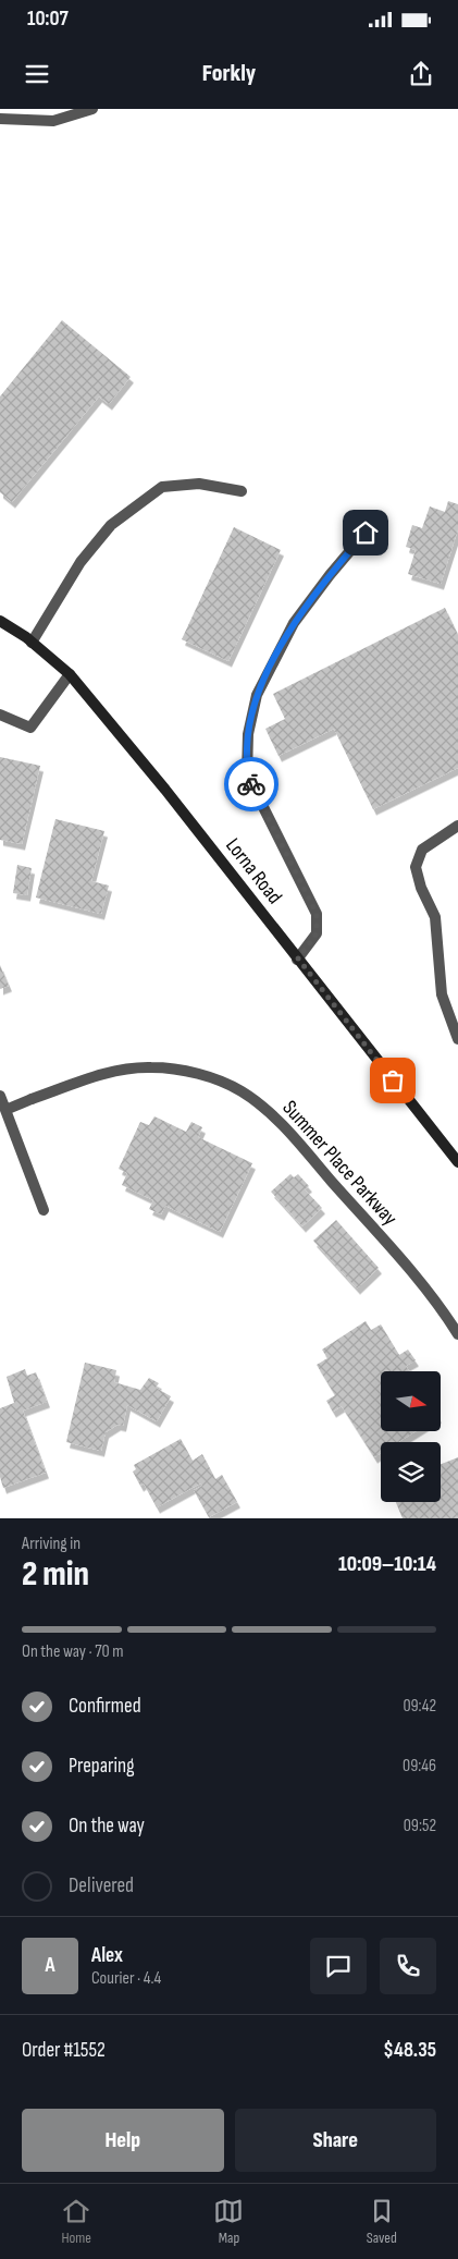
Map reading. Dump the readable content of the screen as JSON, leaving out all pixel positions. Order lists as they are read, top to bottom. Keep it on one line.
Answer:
{"streets":{"street":["Lorna Road","Summer Place Parkway"]},"north":"right","page":{"status":"10:07","header":"Forkly","heading":["2 min","Arriving in","10:09–10:14"],"panel":["Alex","Courier · 4.4","Order #1552","$48.35"],"bar":"On the way · 70 m","list":[["Confirmed","09:42"],["Preparing","09:46"],["On the way","09:52"],"Delivered"],"round":"A","buttons":["Help","Share"],"tabs":["Home","Map","Saved"]}}
